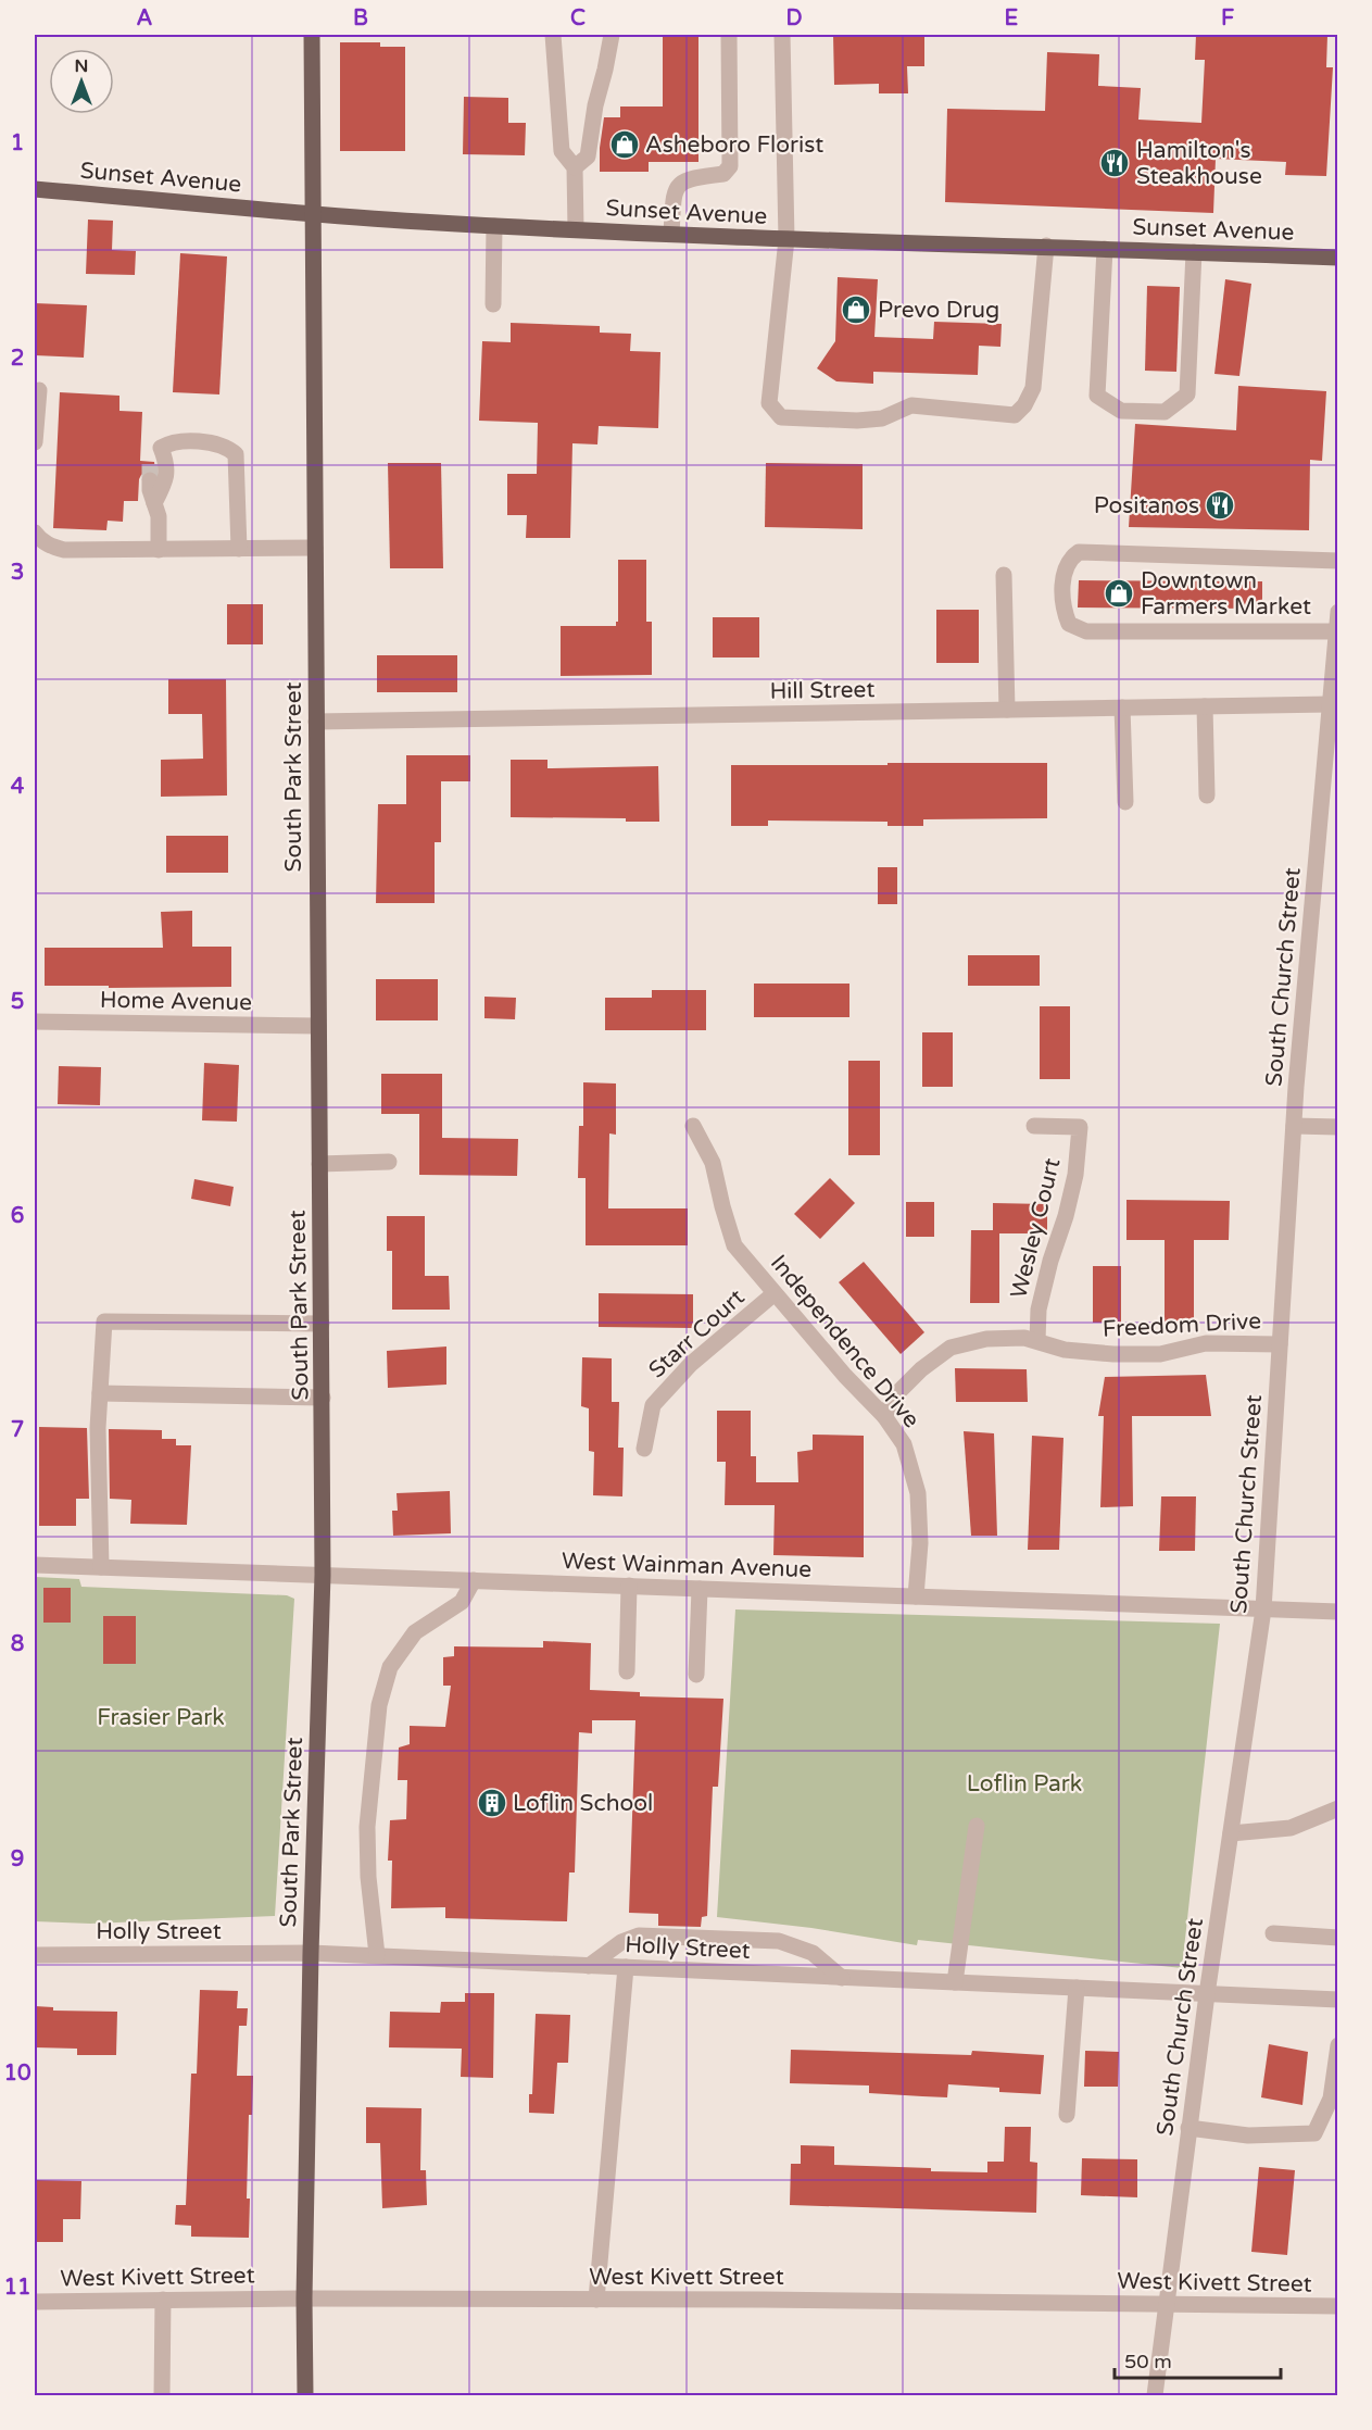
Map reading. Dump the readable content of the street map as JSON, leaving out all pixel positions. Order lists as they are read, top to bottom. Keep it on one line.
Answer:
{"streets":{"main road":["Sunset Avenue","South Park Street"],"street":["Hill Street","South Church Street","Home Avenue","Wesley Court","Freedom Drive","Starr Court","Independence Drive","West Wainman Avenue","Holly Street","West Kivett Street"]},"crossings":[["Sunset Avenue","South Park Street"],["Hill Street","South Park Street"],["Hill Street","South Church Street"],["South Park Street","Home Avenue"],["South Park Street","West Wainman Avenue"],["South Park Street","Holly Street"],["South Park Street","West Kivett Street"],["South Church Street","Freedom Drive"],["South Church Street","West Wainman Avenue"],["South Church Street","Holly Street"],["South Church Street","West Kivett Street"],["Wesley Court","Freedom Drive"],["Freedom Drive","Independence Drive"],["Starr Court","Independence Drive"],["Independence Drive","West Wainman Avenue"]],"parks":["Frasier Park","Loflin Park"],"places":{"shop":["Asheboro Florist","Prevo Drug","Downtown Farmers Market"],"restaurant":["Hamilton's Steakhouse","Positanos"],"building":["Loflin School"]},"scale_bar":"50 m","north":"top","grid":{"columns":["A","B","C","D","E","F"],"rows":["1","2","3","4","5","6","7","8","9","10","11"]}}
